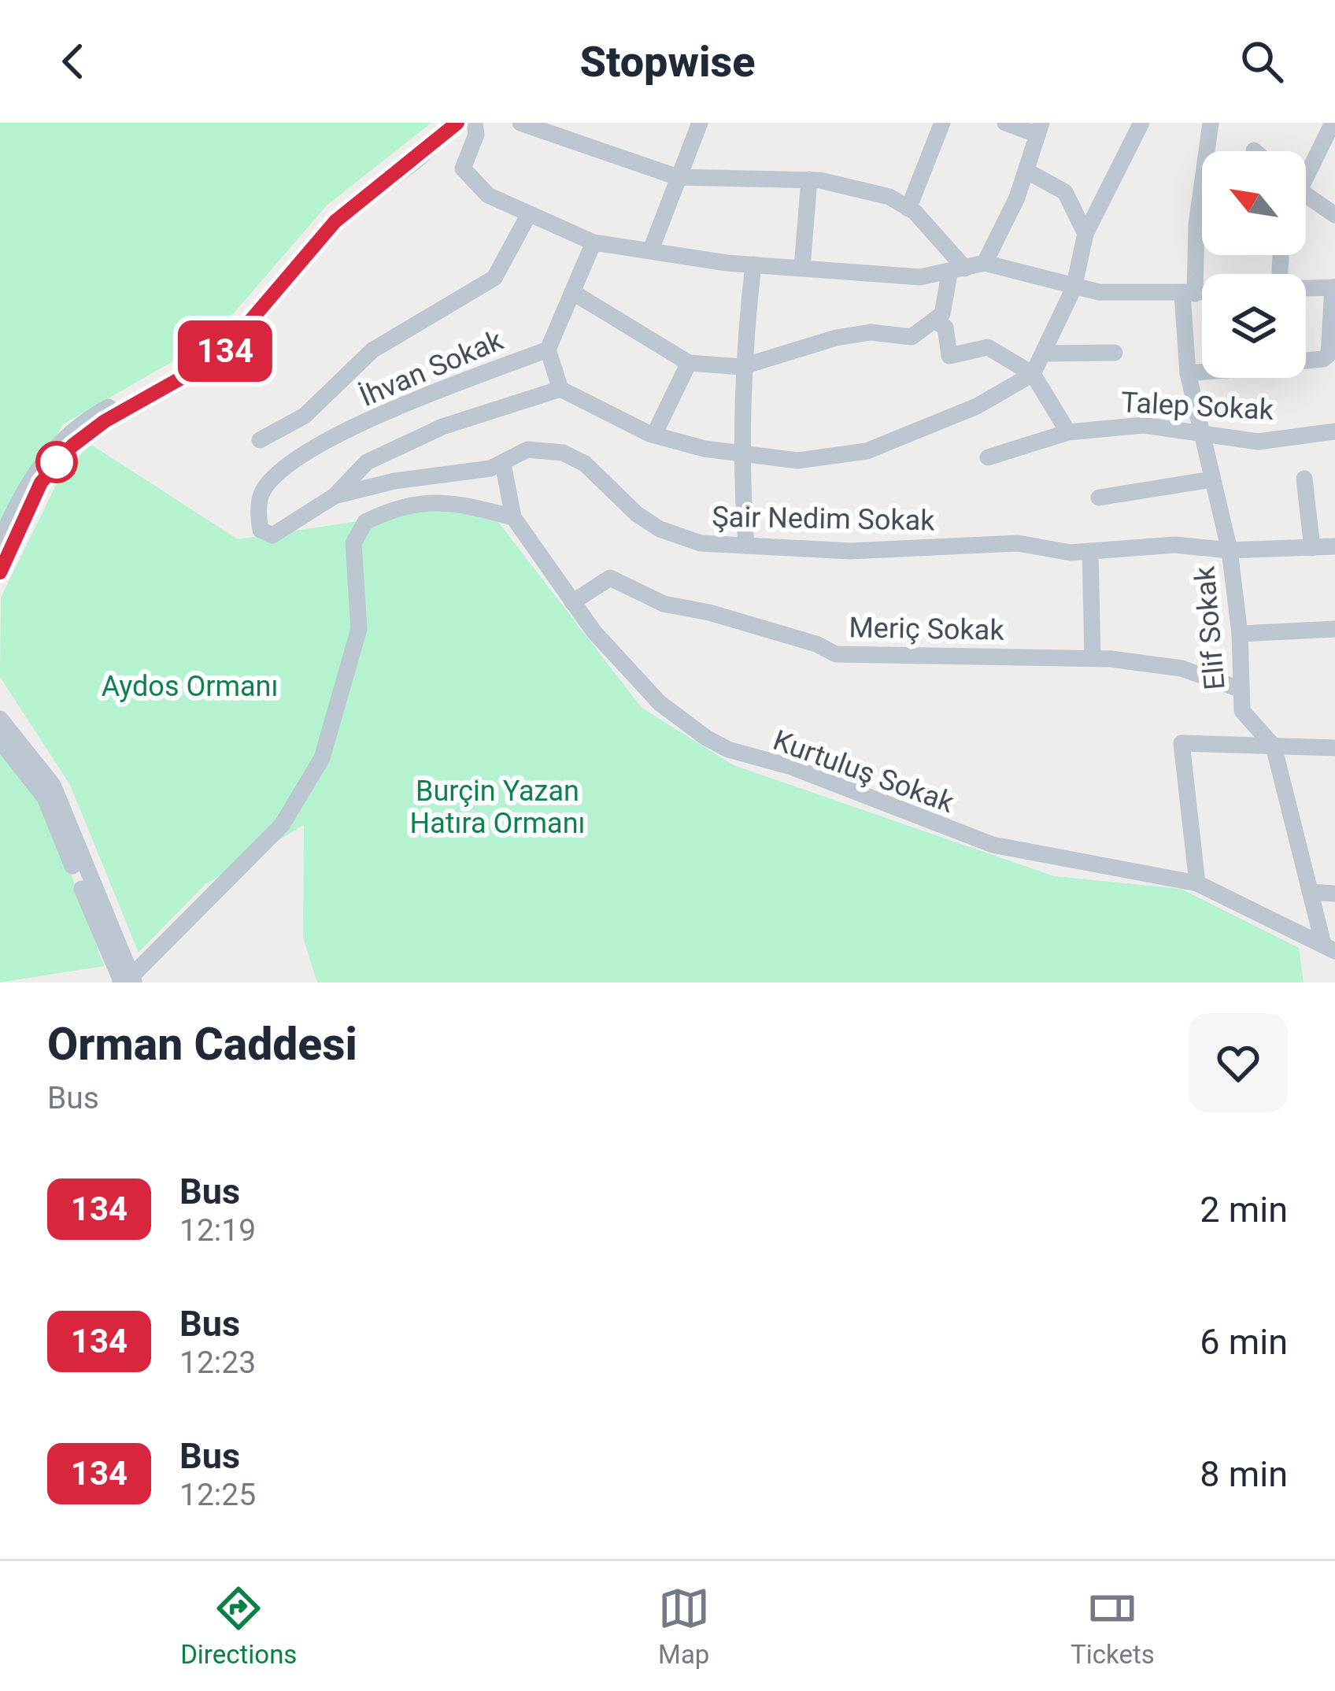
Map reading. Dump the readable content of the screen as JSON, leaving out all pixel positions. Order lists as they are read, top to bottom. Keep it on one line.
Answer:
{"streets":{"street":["İhvan Sokak","Talep Sokak","Şair Nedim Sokak","Elif Sokak","Meriç Sokak","Kurtuluş Sokak"]},"crossings":[["İhvan Sokak","Şair Nedim Sokak"],["Talep Sokak","Elif Sokak"],["Şair Nedim Sokak","Elif Sokak"],["Şair Nedim Sokak","Kurtuluş Sokak"],["Elif Sokak","Meriç Sokak"],["Elif Sokak","Kurtuluş Sokak"],["Meriç Sokak","Kurtuluş Sokak"]],"parks":["Aydos Ormanı","Burçin Yazan Hatıra Ormanı"],"lines":["bus line 134"],"north":"top left","page":{"header":"Stopwise","on_map":"134","heading":["Orman Caddesi","Bus"],"list":[{"mark":"134","name":"Bus","note":"12:19","value":"2 min"},{"mark":"134","name":"Bus","note":"12:23","value":"6 min"},{"mark":"134","name":"Bus","note":"12:25","value":"8 min"}],"tabs":["Directions","Map","Tickets"]}}
